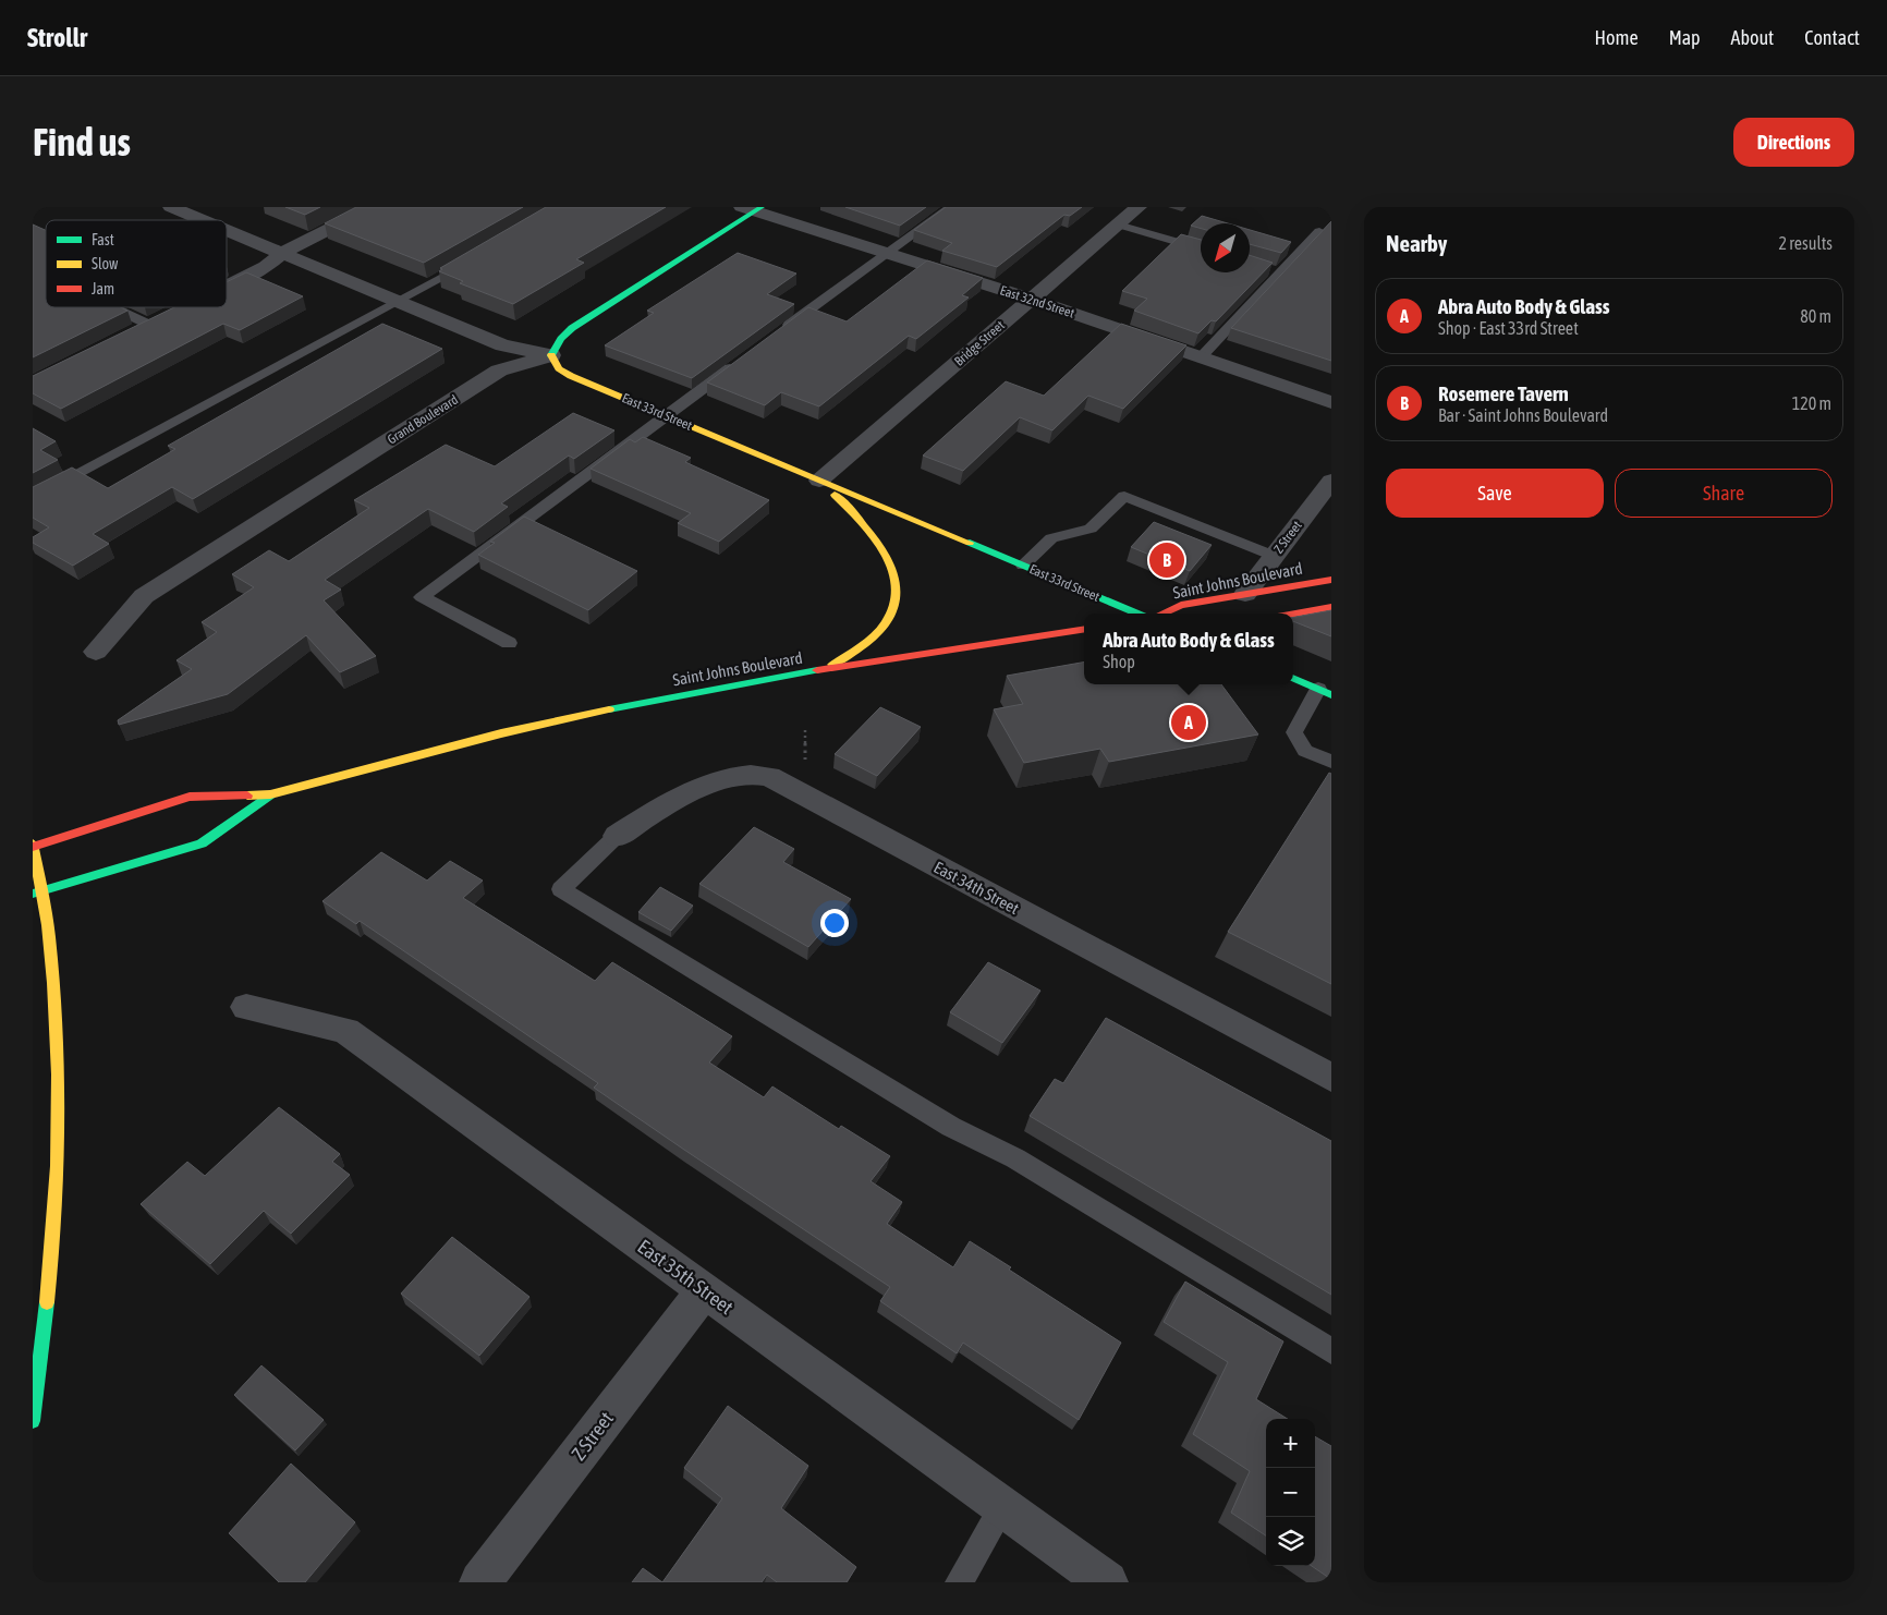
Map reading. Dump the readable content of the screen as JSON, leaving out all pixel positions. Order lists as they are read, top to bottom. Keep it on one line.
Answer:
{"streets":{"main road":["East 33rd Street","Saint Johns Boulevard"],"street":["East 32nd Street","Bridge Street","Grand Boulevard","Z Street","East 34th Street","East 35th Street"]},"crossings":[["East 32nd Street","Bridge Street"],["Bridge Street","East 33rd Street"],["East 33rd Street","Grand Boulevard"],["Z Street","Saint Johns Boulevard"],["Z Street","East 35th Street"]],"legend":["Fast","Slow","Jam"],"north":"bottom left","page":{"header":"Strollr","nav":["Home","Map","About","Contact"],"buttons":["Directions",["Save","Share"]],"title":"Find us","heading":["Nearby","2 results"],"list":[{"mark":"A","name":"Abra Auto Body & Glass","note":"Shop · East 33rd Street","value":"80 m"},{"mark":"B","name":"Rosemere Tavern","note":"Bar · Saint Johns Boulevard","value":"120 m"}],"pins":["B","A"],"popup":["Abra Auto Body & Glass","Shop"],"map_buttons":["+","−"]}}
